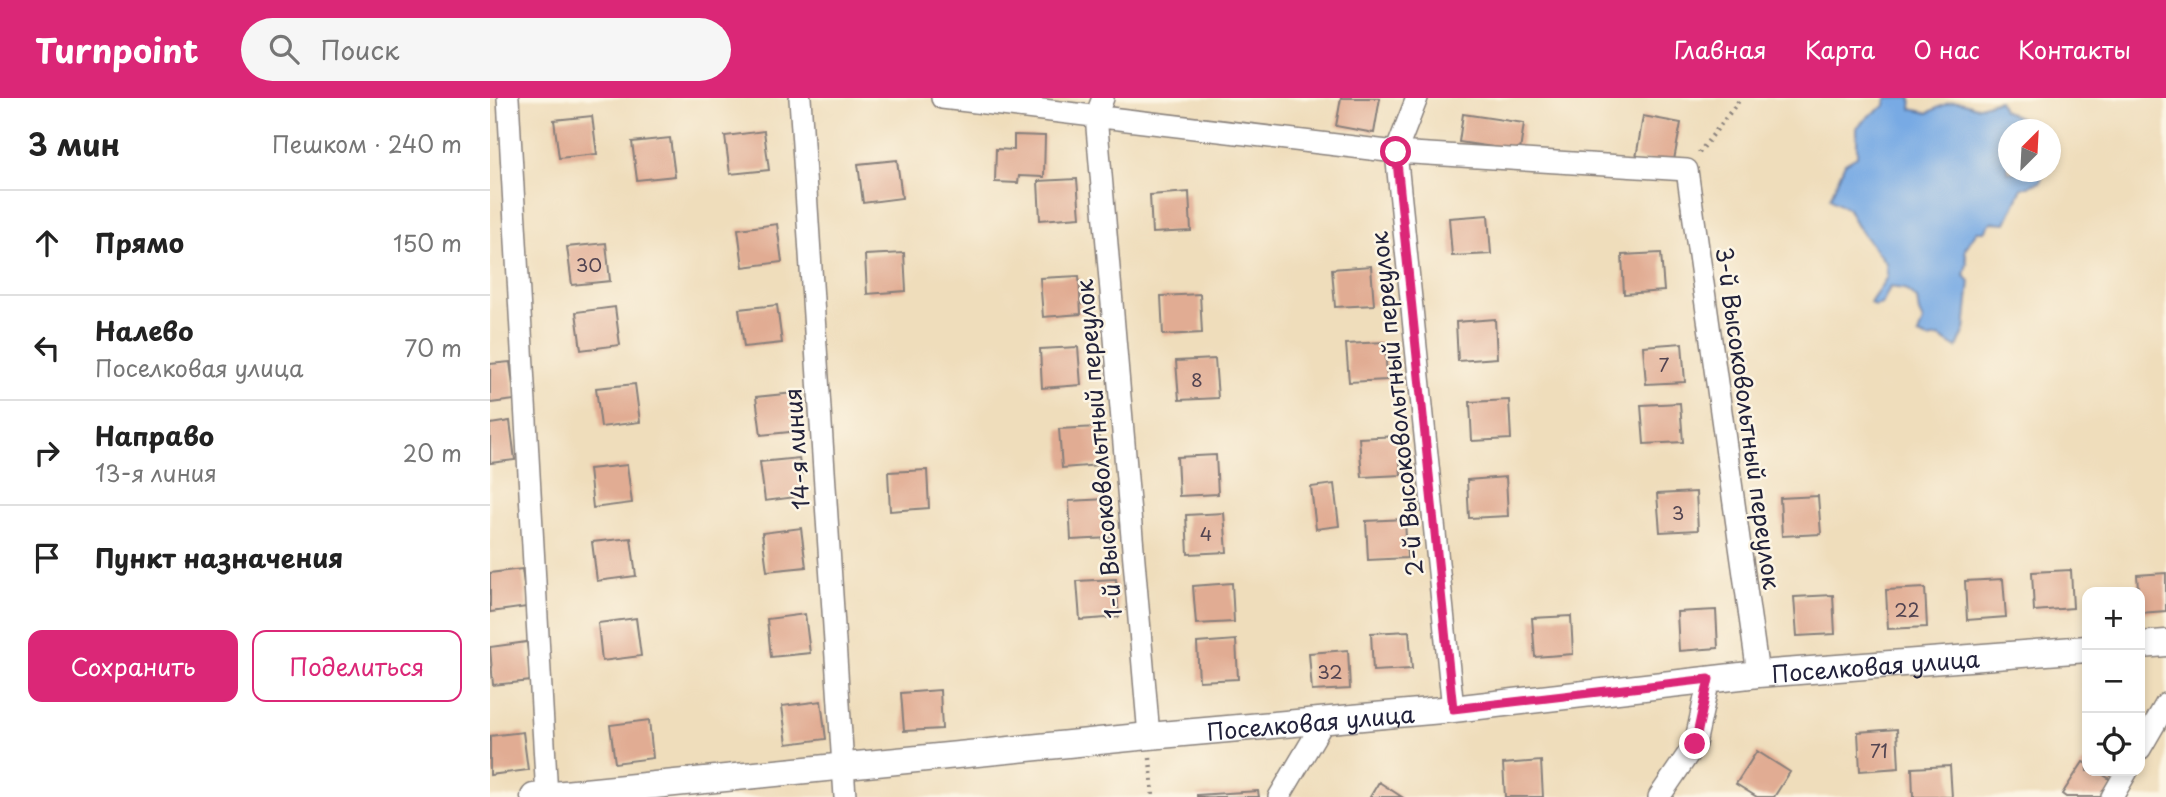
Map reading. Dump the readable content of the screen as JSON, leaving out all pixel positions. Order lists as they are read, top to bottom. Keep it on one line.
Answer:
{"streets":{"street":["2-й Высоковольтный переулок","3-й Высоковольтный переулок","14-я линия","1-й Высоковольтный переулок","Поселковая улица"]},"crossings":[["2-й Высоковольтный переулок","Поселковая улица"],["3-й Высоковольтный переулок","Поселковая улица"],["14-я линия","Поселковая улица"],["1-й Высоковольтный переулок","Поселковая улица"]],"house_numbers":["30","7","8","3","4","22","32","71"],"north":"top right","page":{"header":"Turnpoint","search":"Поиск","nav":["Главная","Карта","О нас","Контакты"],"heading":["3 мин","Пешком · 240 m"],"list":[["Прямо","150 m"],["Налево","Поселковая улица","70 m"],["Направо","13-я линия","20 m"],"Пункт назначения"],"map_buttons":["+","−"],"buttons":["Сохранить","Поделиться"]}}
